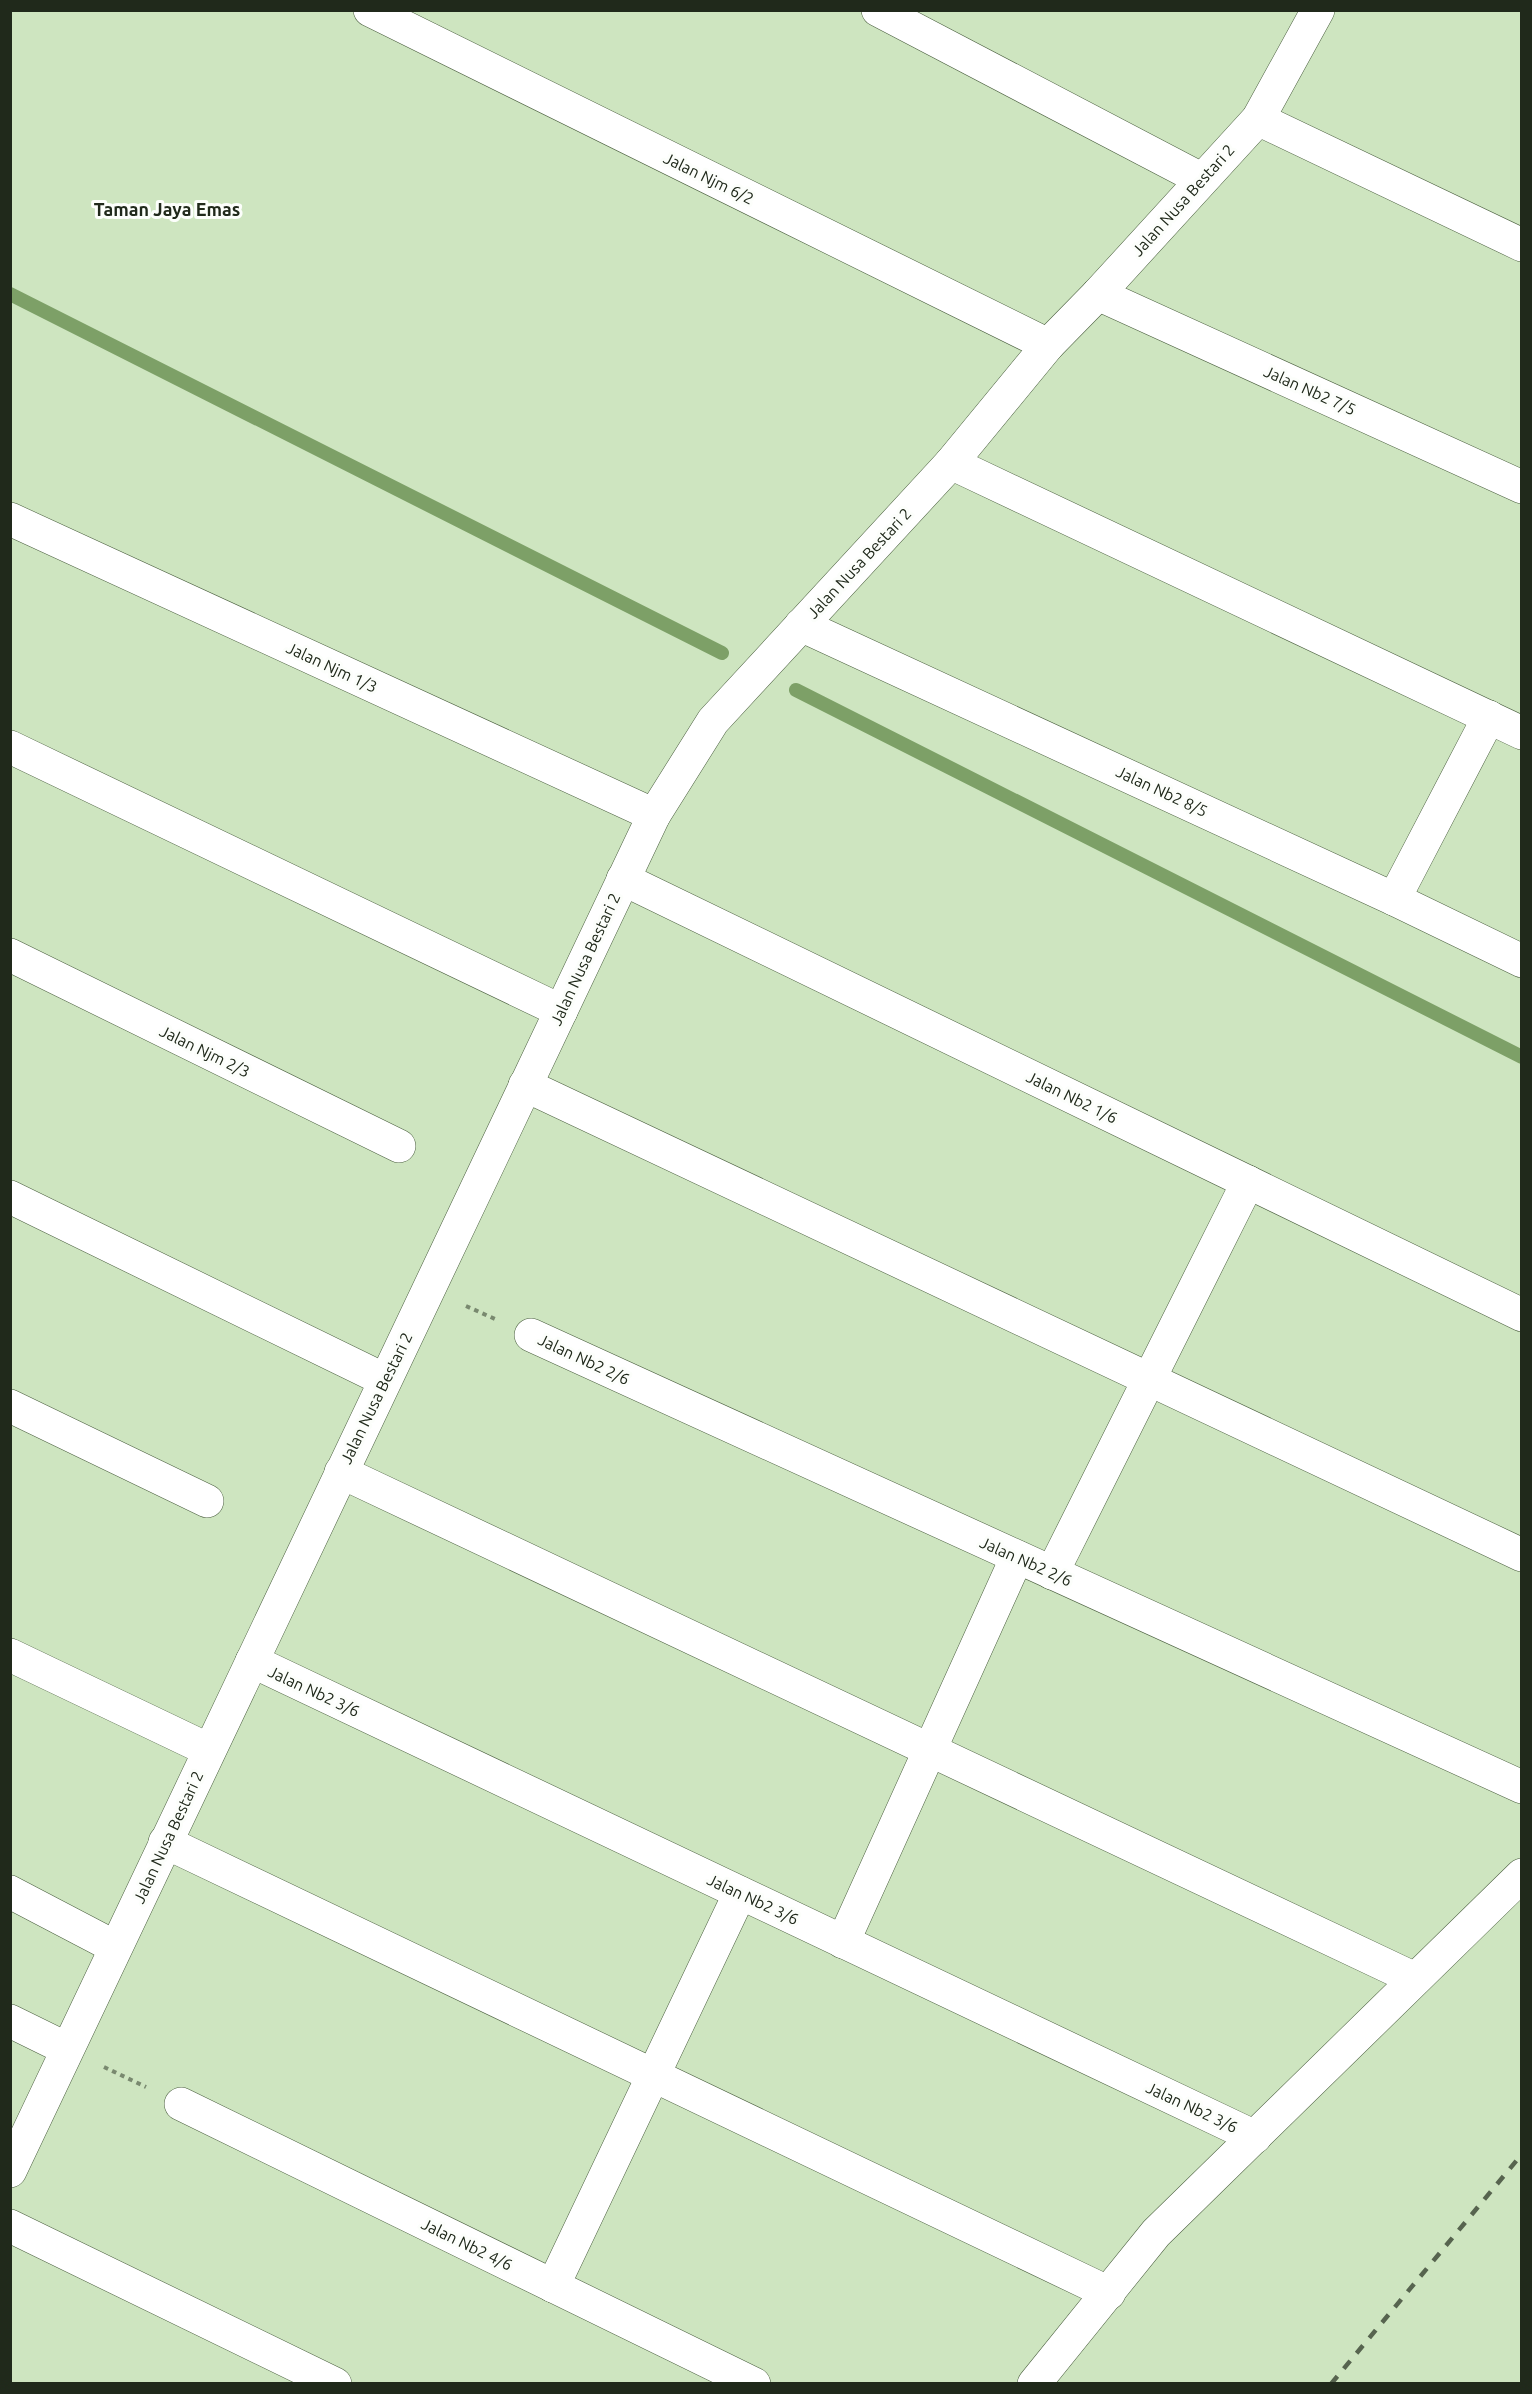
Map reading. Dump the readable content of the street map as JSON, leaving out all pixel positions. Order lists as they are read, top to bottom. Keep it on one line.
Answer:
{"streets":{"street":["Jalan Njm 6/2","Jalan Nusa Bestari 2","Jalan Nb2 7/5","Jalan Njm 1/3","Jalan Nb2 8/5","Jalan Njm 2/3","Jalan Nb2 1/6","Jalan Nb2 2/6","Jalan Nb2 3/6","Jalan Nb2 4/6"]},"crossings":[["Jalan Njm 6/2","Jalan Nusa Bestari 2"],["Jalan Nusa Bestari 2","Jalan Nb2 7/5"],["Jalan Nusa Bestari 2","Jalan Njm 1/3"],["Jalan Nusa Bestari 2","Jalan Nb2 8/5"],["Jalan Nusa Bestari 2","Jalan Nb2 1/6"],["Jalan Nusa Bestari 2","Jalan Nb2 3/6"]],"districts":["Taman Jaya Emas"]}
